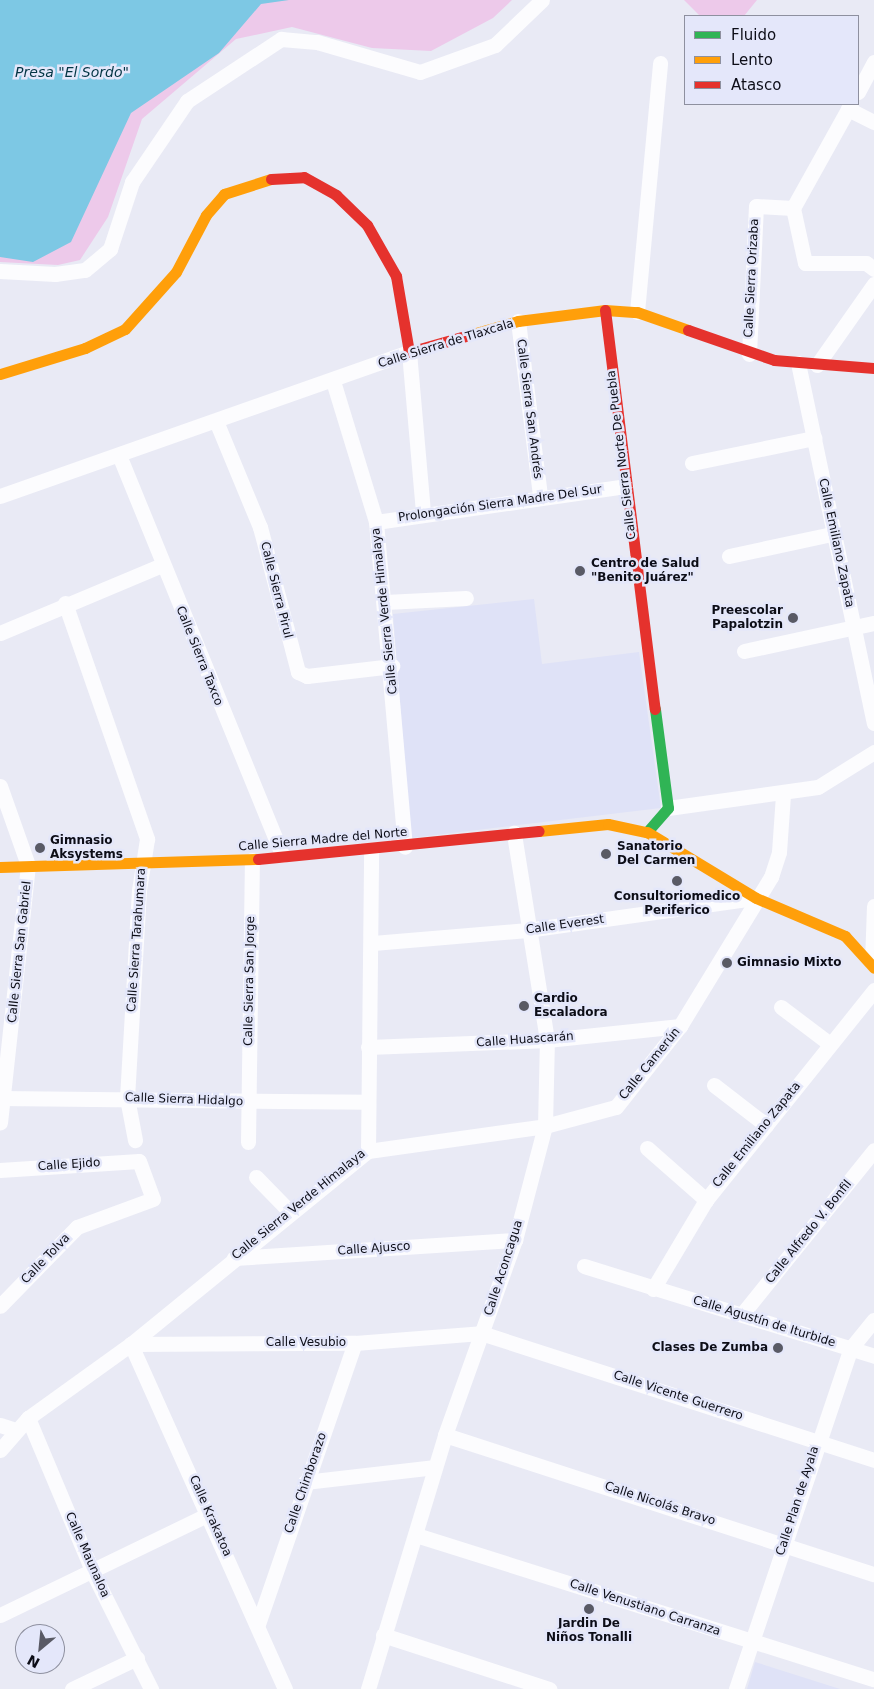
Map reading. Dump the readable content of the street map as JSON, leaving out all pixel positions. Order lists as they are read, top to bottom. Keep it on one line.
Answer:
{"streets":{"street":["Calle Sierra Orizaba","Calle Sierra de Tlaxcala","Calle Sierra San Andrés","Calle Sierra Norte De Puebla","Prolongación Sierra Madre Del Sur","Calle Emiliano Zapata","Calle Sierra Pirul","Calle Sierra Verde Himalaya","Calle Sierra Taxco","Calle Sierra Madre del Norte","Calle Everest","Calle Sierra Tarahumara","Calle Sierra San Gabriel","Calle Sierra San Jorge","Calle Huascarán","Calle Camerún","Calle Sierra Hidalgo","Calle Ejido","Calle Alfredo V. Bonfil","Calle Ajusco","Calle Tolva","Calle Aconcagua","Calle Agustín de Iturbide","Calle Vesubio","Calle Vicente Guerrero","Calle Chimborazo","Calle Plan de Ayala","Calle Nicolás Bravo","Calle Krakatoa","Calle Maunaloa","Calle Venustiano Carranza"]},"crossings":[["Calle Sierra Orizaba","Calle Sierra de Tlaxcala"],["Calle Sierra de Tlaxcala","Calle Sierra San Andrés"],["Calle Sierra de Tlaxcala","Calle Sierra Norte De Puebla"],["Calle Sierra de Tlaxcala","Calle Emiliano Zapata"],["Calle Sierra de Tlaxcala","Calle Sierra Pirul"],["Calle Sierra de Tlaxcala","Calle Sierra Verde Himalaya"],["Calle Sierra de Tlaxcala","Calle Sierra Taxco"],["Calle Sierra San Andrés","Prolongación Sierra Madre Del Sur"],["Calle Sierra Norte De Puebla","Prolongación Sierra Madre Del Sur"],["Prolongación Sierra Madre Del Sur","Calle Sierra Verde Himalaya"],["Calle Emiliano Zapata","Calle Agustín de Iturbide"],["Calle Sierra Pirul","Calle Sierra Verde Himalaya"],["Calle Sierra Verde Himalaya","Calle Sierra Madre del Norte"],["Calle Sierra Verde Himalaya","Calle Everest"],["Calle Sierra Verde Himalaya","Calle Huascarán"],["Calle Sierra Verde Himalaya","Calle Camerún"],["Calle Sierra Verde Himalaya","Calle Sierra Hidalgo"],["Calle Sierra Verde Himalaya","Calle Ajusco"],["Calle Sierra Verde Himalaya","Calle Vesubio"],["Calle Sierra Verde Himalaya","Calle Krakatoa"],["Calle Sierra Verde Himalaya","Calle Maunaloa"],["Calle Sierra Taxco","Calle Sierra Madre del Norte"],["Calle Sierra Madre del Norte","Calle Everest"],["Calle Sierra Madre del Norte","Calle Sierra Tarahumara"],["Calle Sierra Madre del Norte","Calle Sierra San Gabriel"],["Calle Sierra Madre del Norte","Calle Sierra San Jorge"],["Calle Sierra Madre del Norte","Calle Camerún"],["Calle Sierra Madre del Norte","Calle Aconcagua"],["Calle Everest","Calle Camerún"],["Calle Everest","Calle Aconcagua"],["Calle Sierra Tarahumara","Calle Sierra Hidalgo"],["Calle Sierra San Gabriel","Calle Sierra Hidalgo"],["Calle Sierra San Jorge","Calle Sierra Hidalgo"],["Calle Huascarán","Calle Camerún"],["Calle Huascarán","Calle Aconcagua"],["Calle Camerún","Calle Aconcagua"],["Calle Ejido","Calle Tolva"],["Calle Alfredo V. Bonfil","Calle Agustín de Iturbide"],["Calle Ajusco","Calle Aconcagua"],["Calle Aconcagua","Calle Vesubio"],["Calle Aconcagua","Calle Vicente Guerrero"],["Calle Aconcagua","Calle Nicolás Bravo"],["Calle Aconcagua","Calle Venustiano Carranza"],["Calle Agustín de Iturbide","Calle Plan de Ayala"],["Calle Vesubio","Calle Vicente Guerrero"],["Calle Vesubio","Calle Chimborazo"],["Calle Vesubio","Calle Krakatoa"],["Calle Vicente Guerrero","Calle Plan de Ayala"],["Calle Chimborazo","Calle Krakatoa"],["Calle Plan de Ayala","Calle Nicolás Bravo"],["Calle Plan de Ayala","Calle Venustiano Carranza"]],"water":["Presa \"El Sordo\""],"places":["Centro de Salud \"Benito Juárez\"","Preescolar Papalotzin","Gimnasio Aksystems","Sanatorio Del Carmen","Consultoriomedico Periferico","Gimnasio Mixto","Cardio Escaladora","Clases De Zumba","Jardin De Niños Tonalli"],"legend":["Fluido","Lento","Atasco"],"north":"bottom left"}
